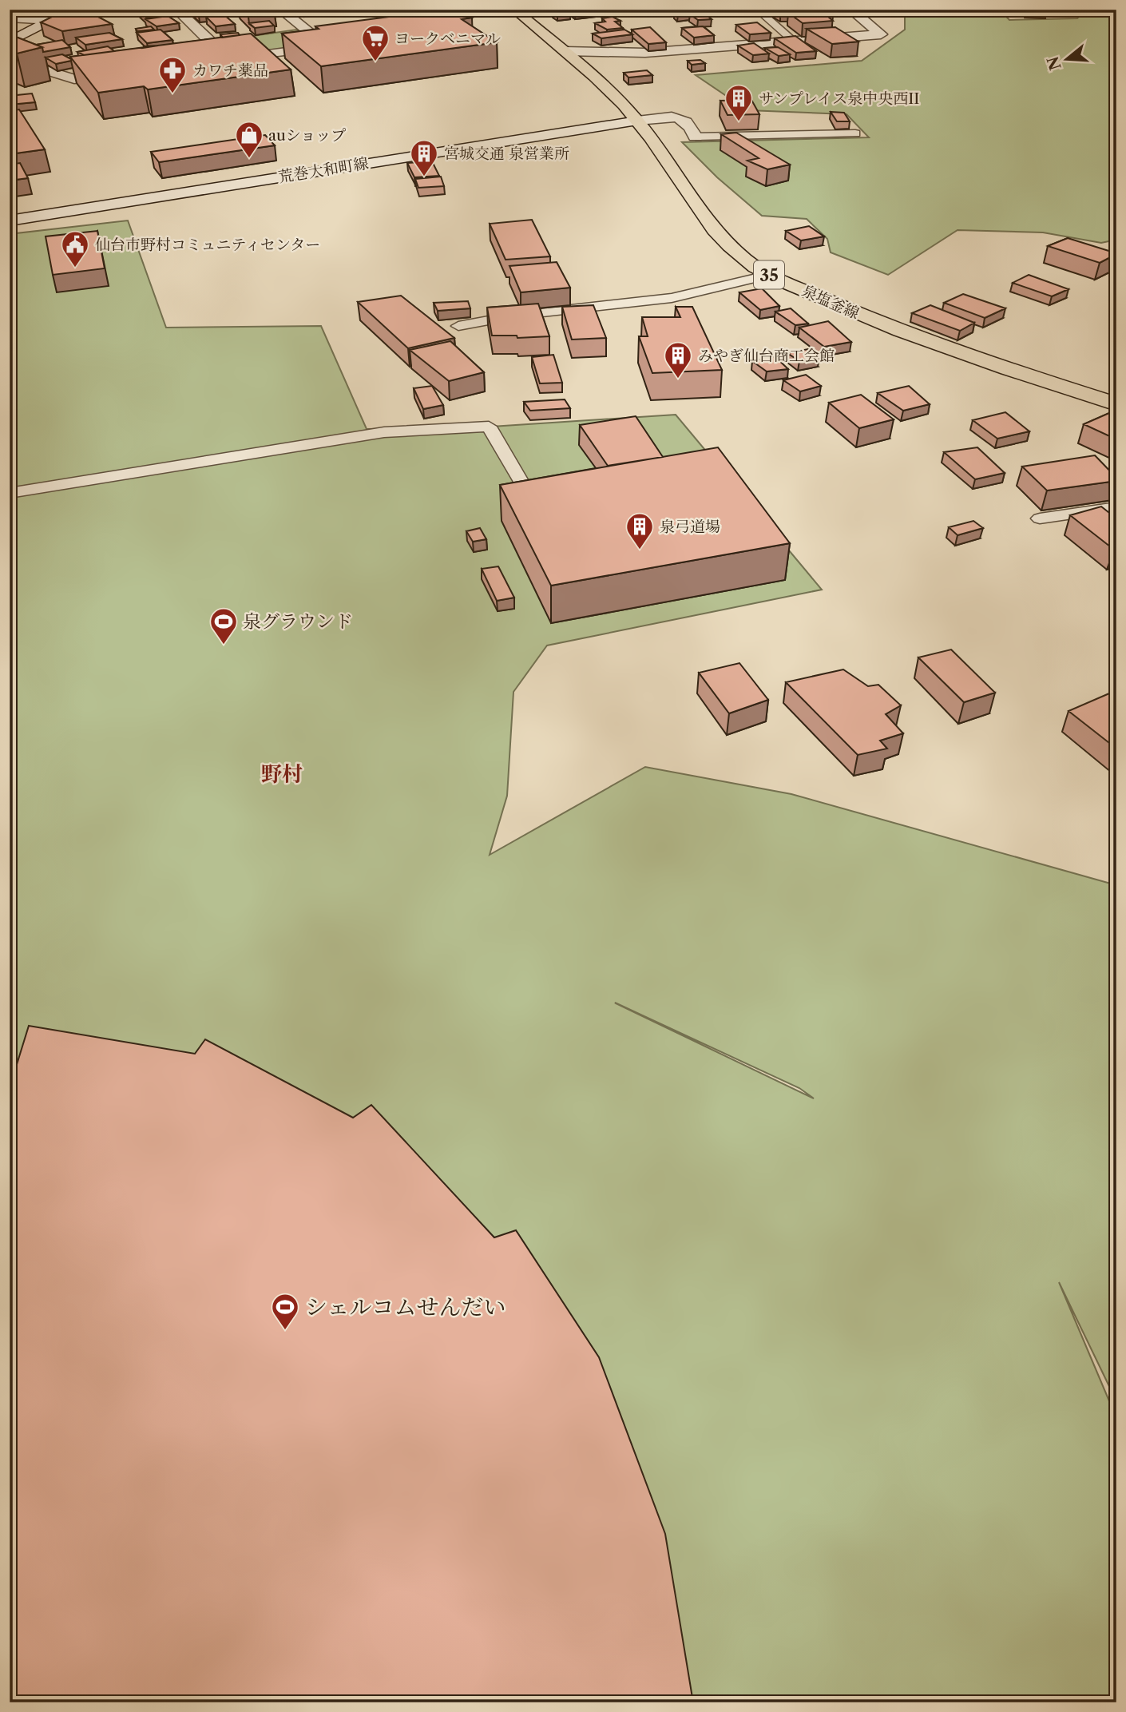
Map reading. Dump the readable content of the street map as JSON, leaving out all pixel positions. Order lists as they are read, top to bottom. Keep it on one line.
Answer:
{"streets":{"main road":["35","泉塩釜線"],"street":["荒巻大和町線"]},"crossings":[["荒巻大和町線","泉塩釜線"]],"districts":["野村"],"places":{"supermarket":["ヨークベニマル"],"pharmacy":["カワチ薬品"],"building":["サンプレイス泉中央西II","宮城交通 泉営業所","みやぎ仙台商工会館","泉弓道場"],"shop":["auショップ"],"public building":["仙台市野村コミュニティセンター"],"sports":["泉グラウンド","シェルコムせんだい"]},"north":"left"}
